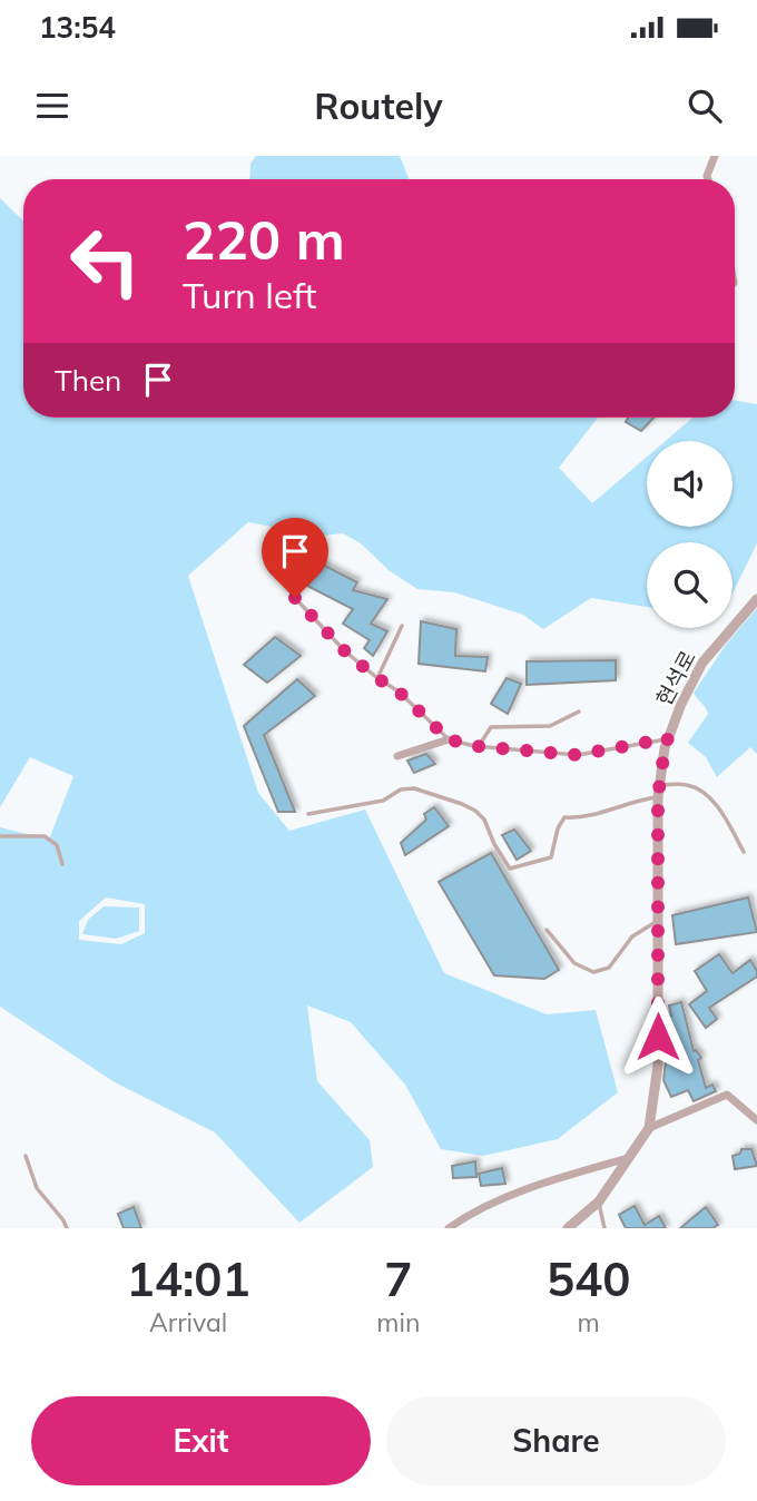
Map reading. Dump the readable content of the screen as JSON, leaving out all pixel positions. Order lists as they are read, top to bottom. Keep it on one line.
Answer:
{"streets":{"street":["현석로"]},"page":{"status":"13:54","header":"Routely","turn":["220 m","Turn left"],"then":"Then","eta":["14:01","Arrival","7","min","540","m"],"buttons":["Exit","Share"]}}
